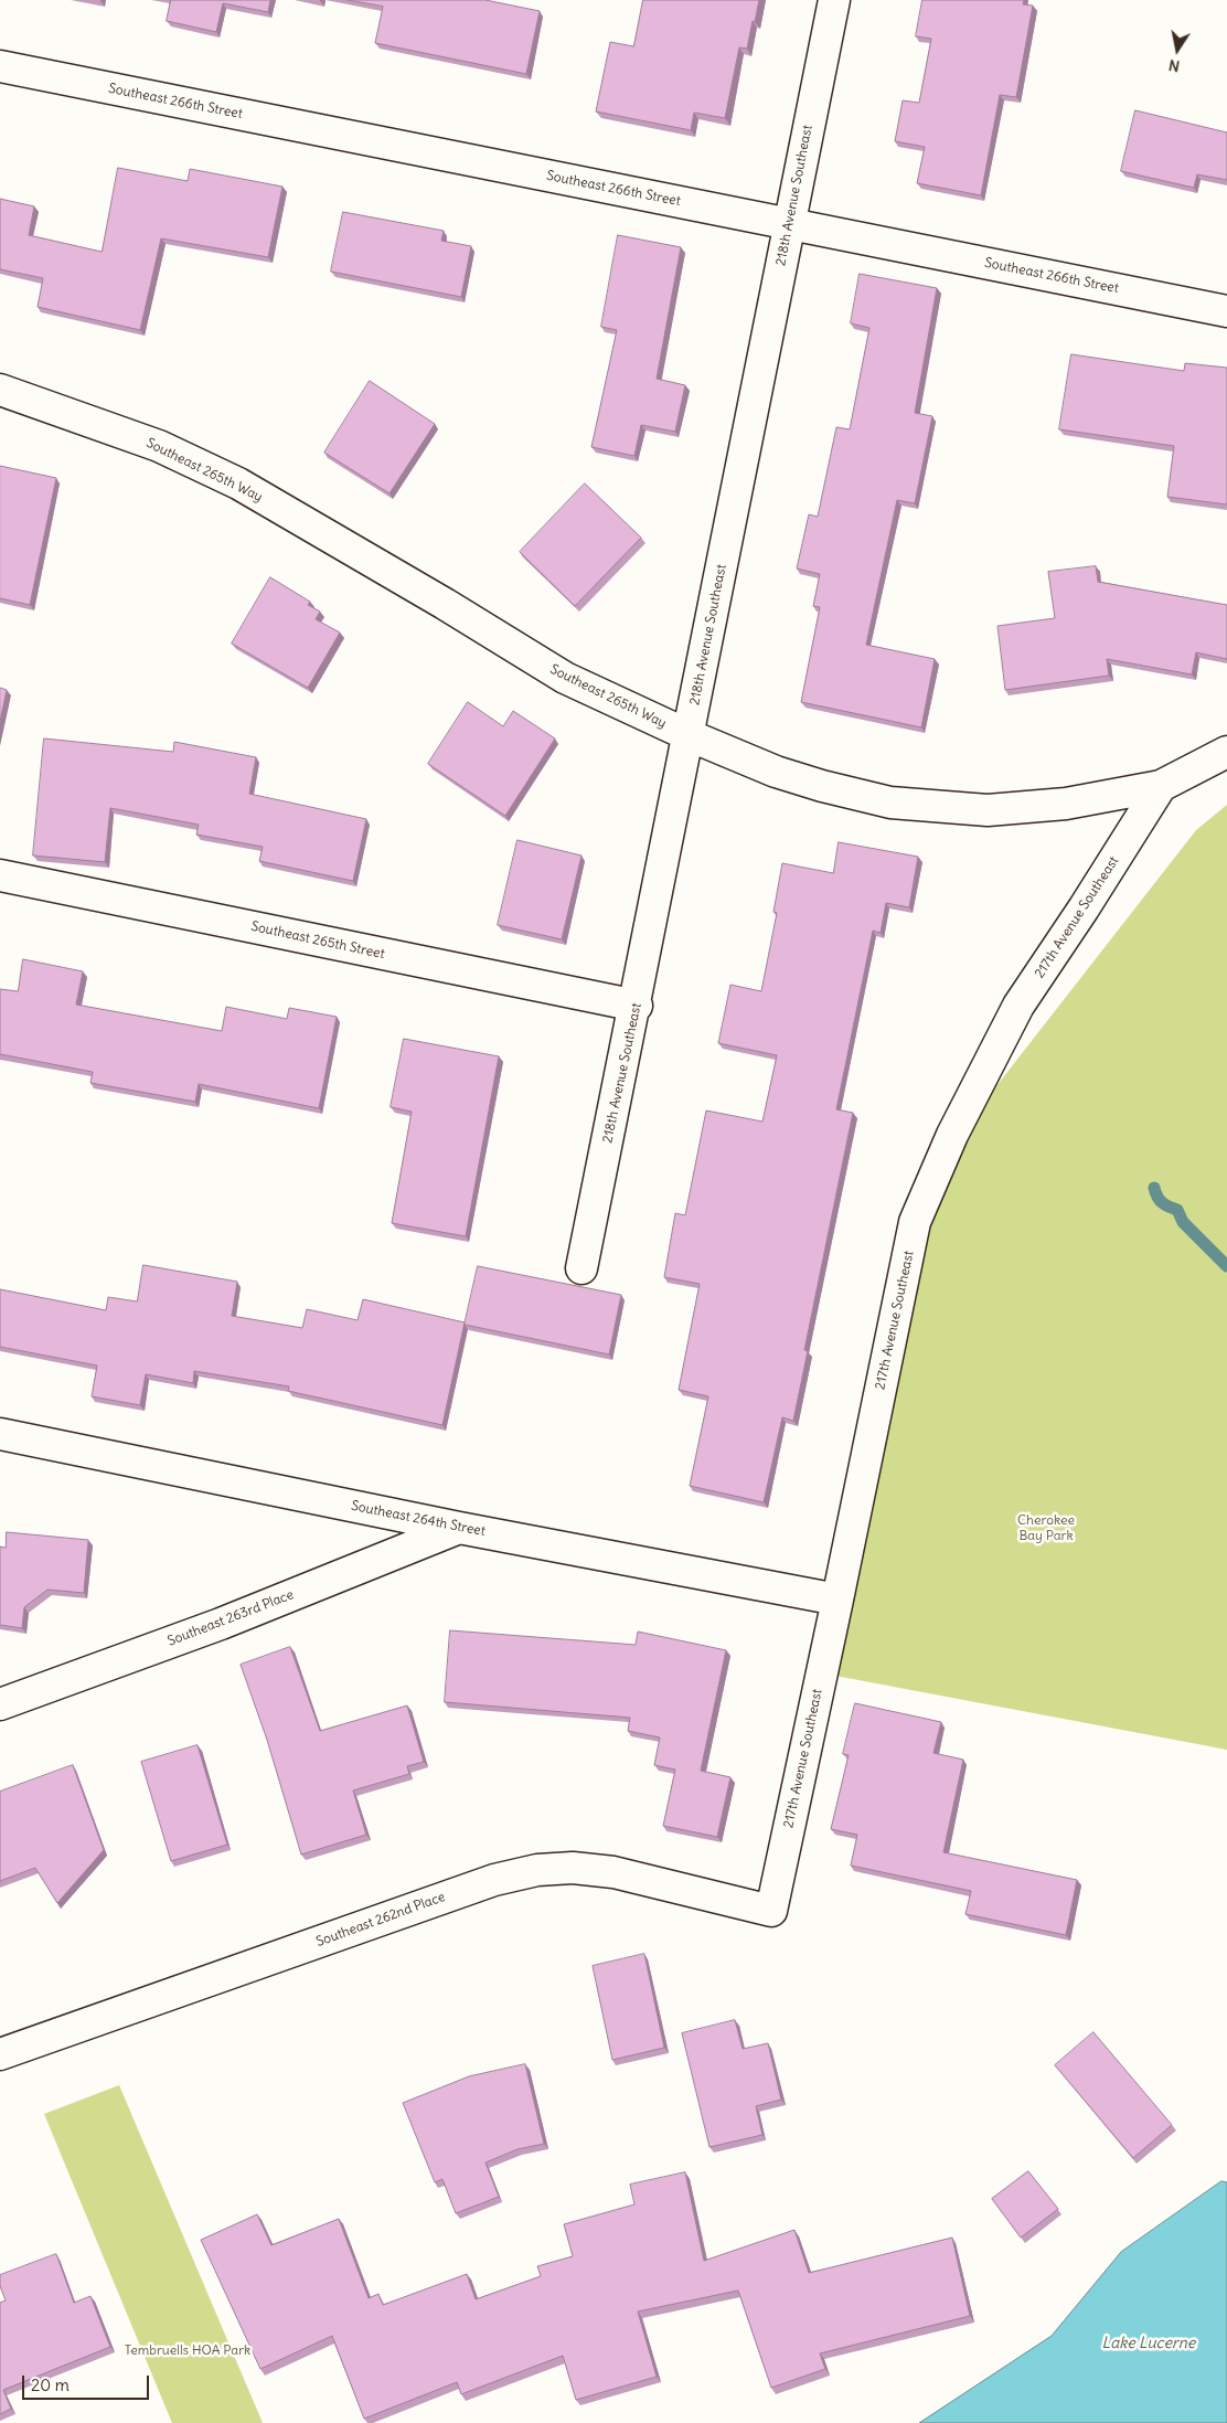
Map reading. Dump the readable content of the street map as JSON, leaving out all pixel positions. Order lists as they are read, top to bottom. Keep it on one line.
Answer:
{"streets":{"street":["Southeast 266th Street","218th Avenue Southeast","Southeast 265th Way","217th Avenue Southeast","Southeast 265th Street","Southeast 264th Street","Southeast 263rd Place","Southeast 262nd Place"]},"crossings":[["Southeast 266th Street","218th Avenue Southeast"],["218th Avenue Southeast","Southeast 265th Way"],["218th Avenue Southeast","Southeast 265th Street"],["Southeast 265th Way","217th Avenue Southeast"],["217th Avenue Southeast","Southeast 264th Street"],["217th Avenue Southeast","Southeast 262nd Place"],["Southeast 264th Street","Southeast 263rd Place"]],"water":["Lake Lucerne"],"parks":["Cherokee Bay Park","Tembruells HOA Park"],"scale_bar":"20 m","north":"bottom"}
